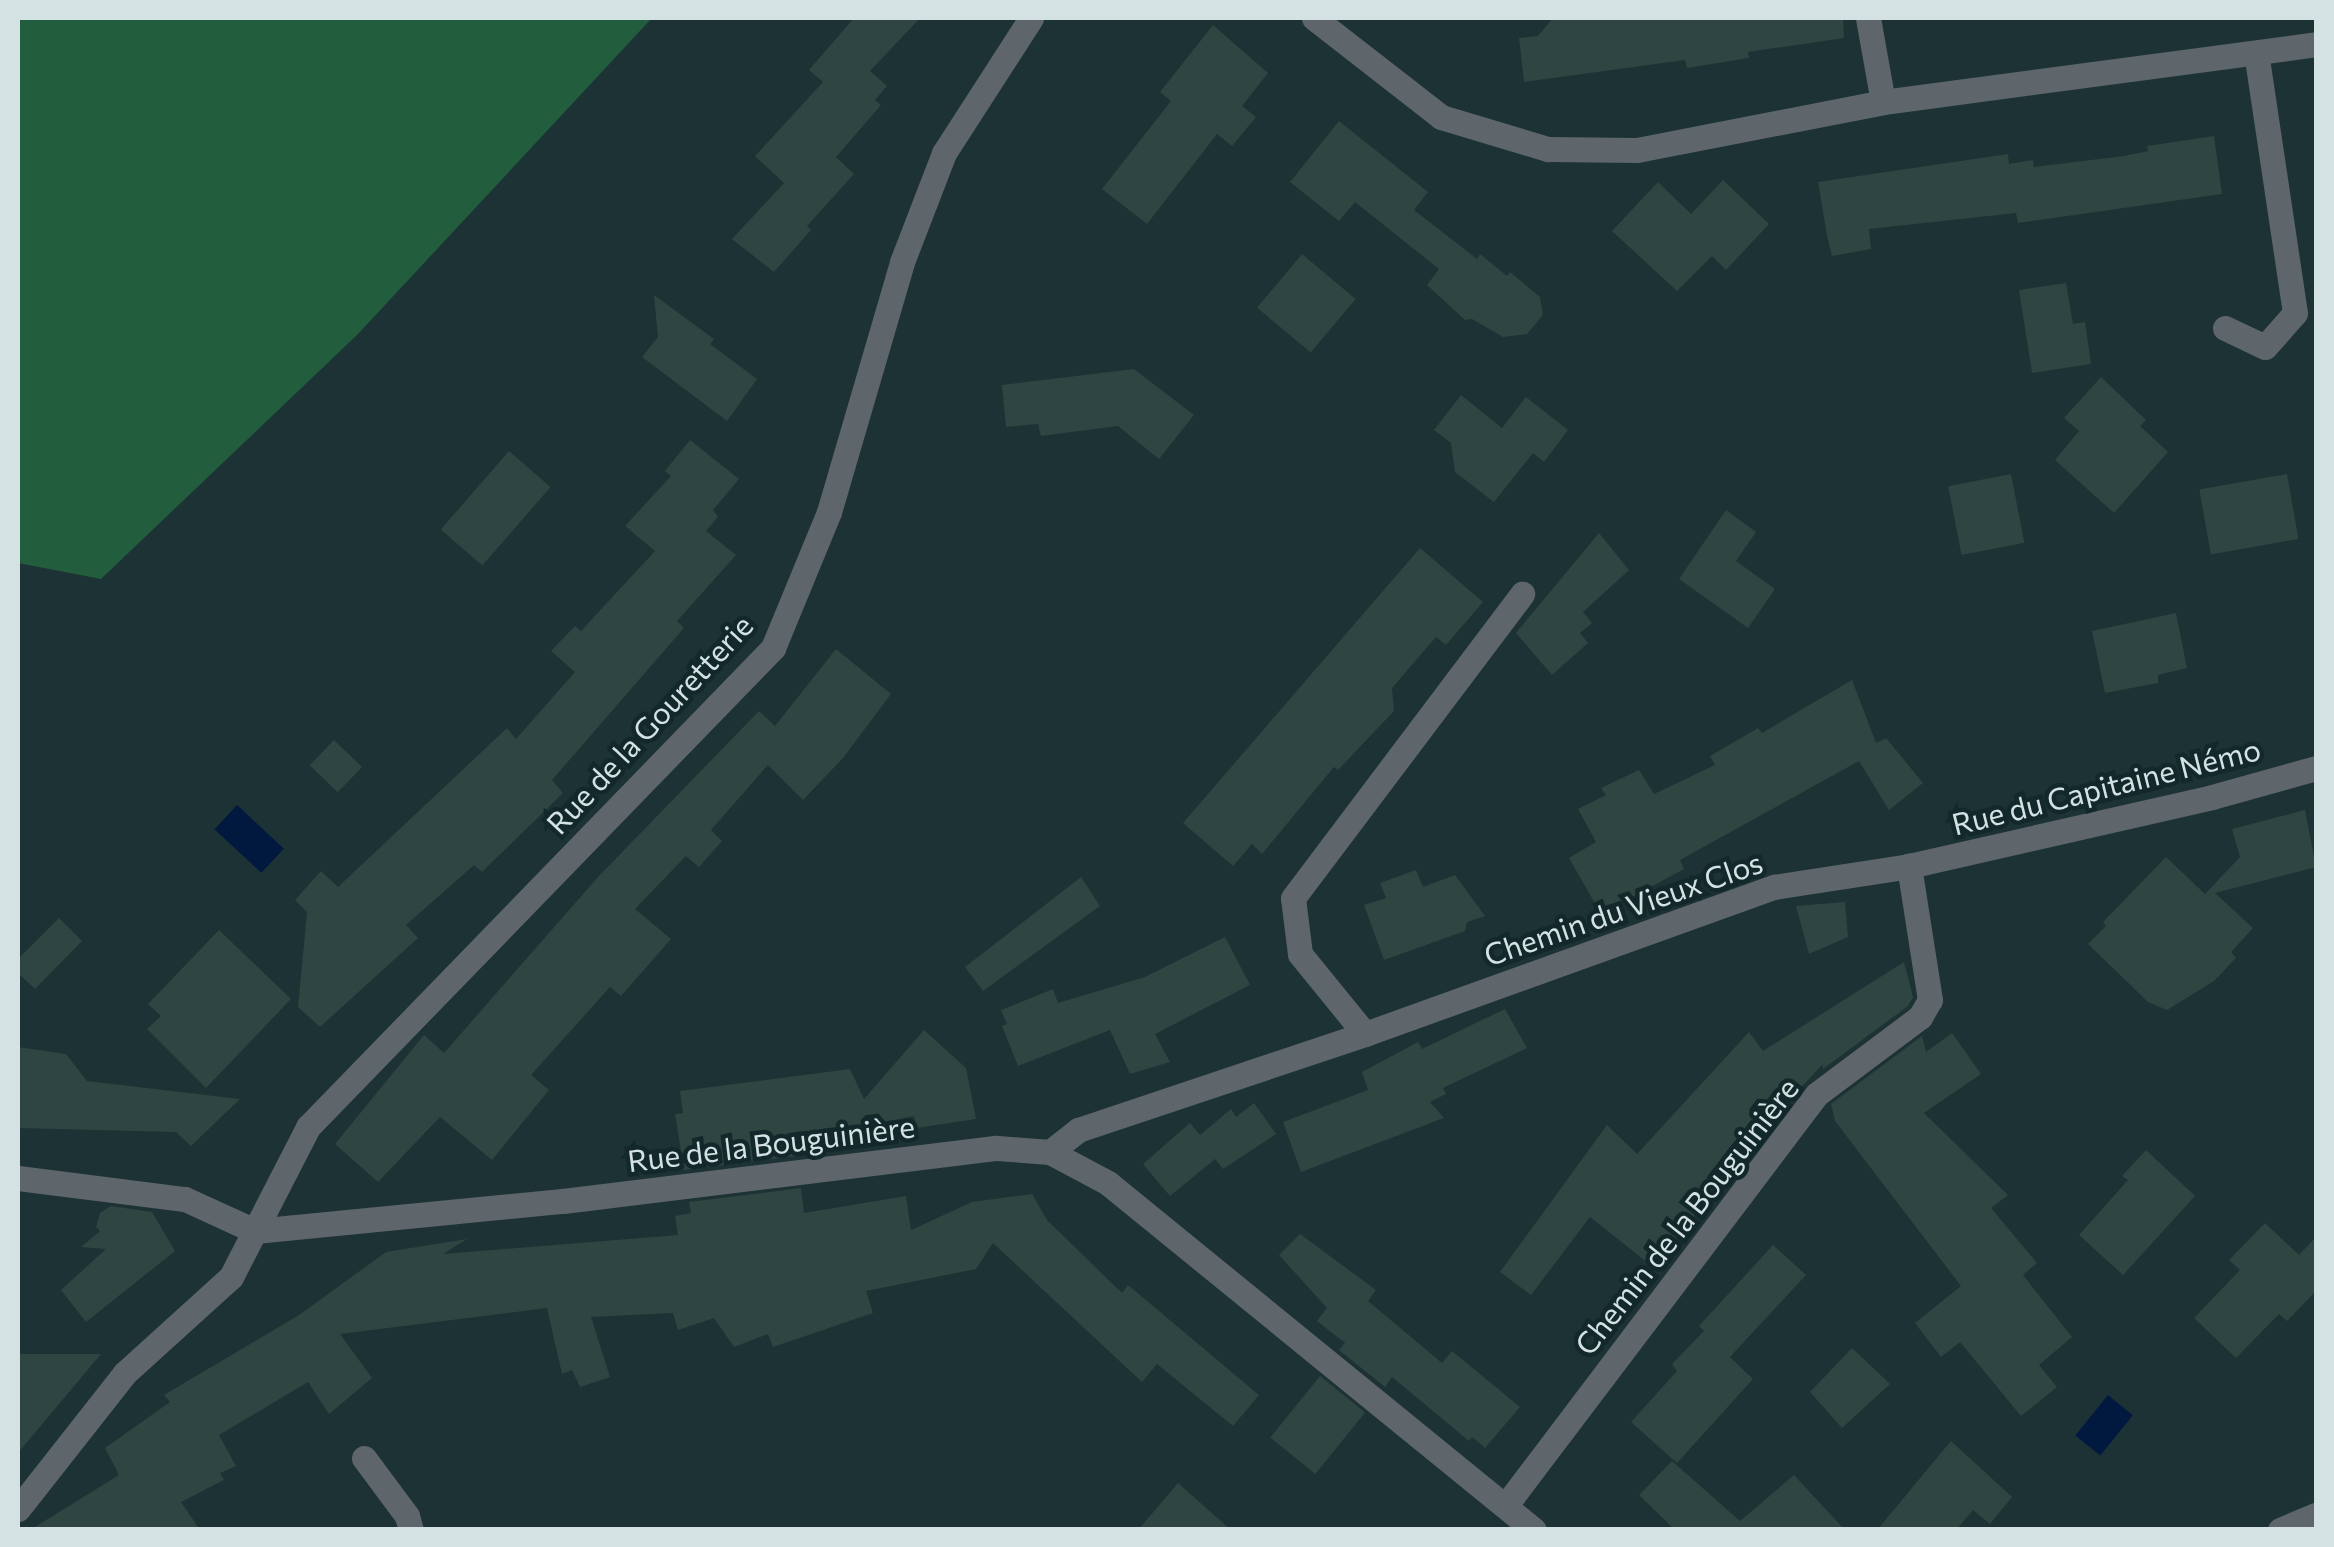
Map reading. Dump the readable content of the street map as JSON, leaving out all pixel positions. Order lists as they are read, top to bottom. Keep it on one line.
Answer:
{"streets":{"street":["Rue de la Gouretterie","Rue du Capitaine Némo","Chemin du Vieux Clos","Rue de la Bouguinière","Chemin de la Bouguinière"]},"crossings":[["Rue de la Gouretterie","Rue de la Bouguinière"],["Rue du Capitaine Némo","Chemin du Vieux Clos"],["Rue du Capitaine Némo","Chemin de la Bouguinière"],["Chemin du Vieux Clos","Rue de la Bouguinière"],["Chemin du Vieux Clos","Chemin de la Bouguinière"],["Rue de la Bouguinière","Chemin de la Bouguinière"]]}
